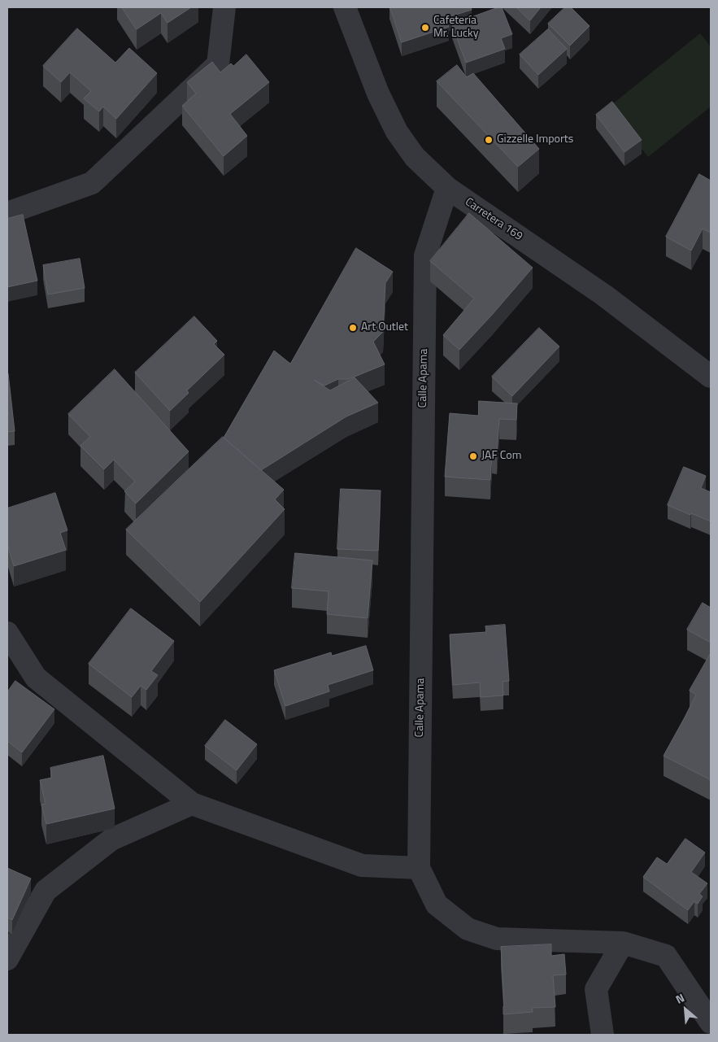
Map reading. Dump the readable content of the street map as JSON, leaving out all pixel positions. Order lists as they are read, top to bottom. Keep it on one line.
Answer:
{"streets":{"street":["Carretera 169","Calle Apama"]},"crossings":[["Carretera 169","Calle Apama"]],"places":["Cafetería Mr. Lucky","Gizzelle Imports","Art Outlet","JAF Com"],"north":"top left"}
